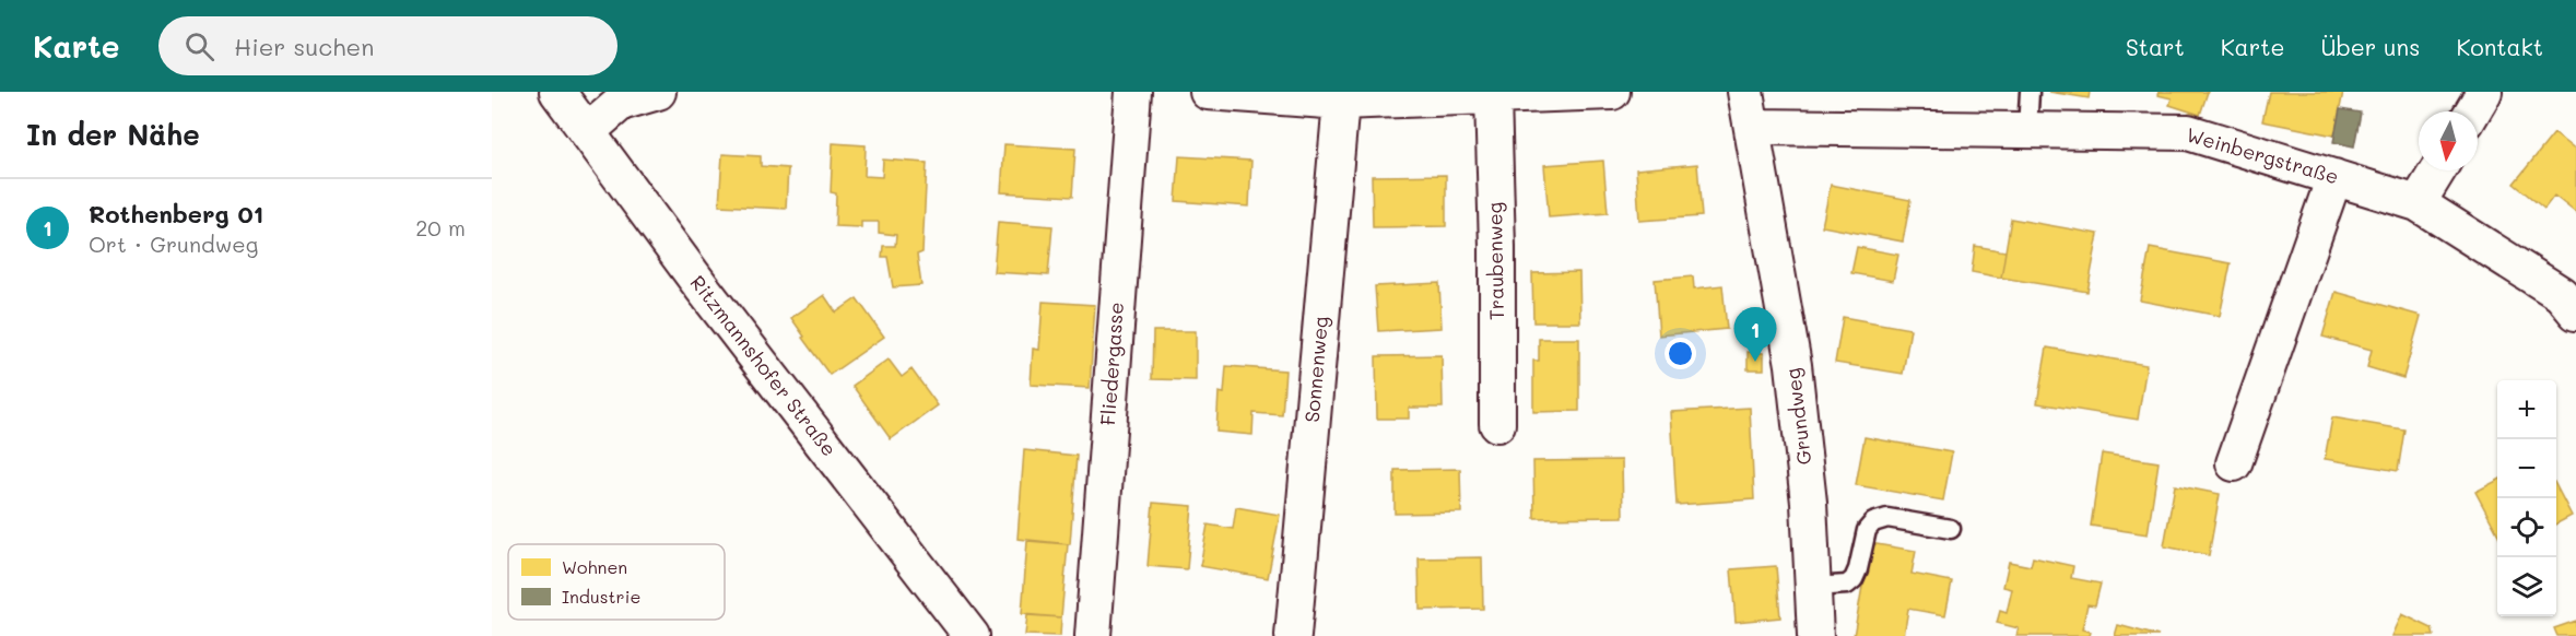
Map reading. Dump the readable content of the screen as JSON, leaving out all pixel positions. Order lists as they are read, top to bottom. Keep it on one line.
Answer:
{"streets":{"street":["Weinbergstraße","Traubenweg","Fliedergasse","Ritzmannshofer Straße","Sonnenweg","Grundweg"]},"crossings":[["Weinbergstraße","Grundweg"]],"legend":["Wohnen","Industrie"],"north":"bottom","page":{"header":"Karte","search":"Hier suchen","nav":["Start","Karte","Über uns","Kontakt"],"heading":"In der Nähe","list":[{"mark":"1","name":"Rothenberg 01","note":"Ort · Grundweg","value":"20 m"}],"pins":"1","map_buttons":["+","−"]}}
